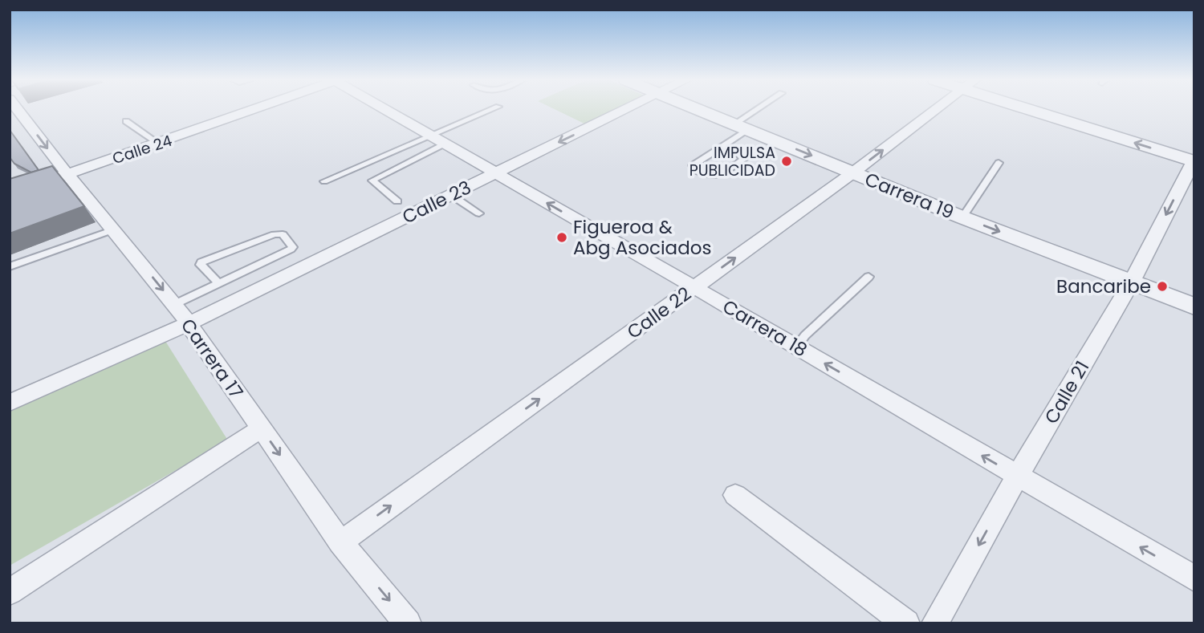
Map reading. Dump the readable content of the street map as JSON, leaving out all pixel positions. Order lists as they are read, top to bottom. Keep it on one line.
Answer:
{"streets":{"street":["Calle 24","Carrera 19","Calle 23","Calle 22","Carrera 18","Carrera 17","Calle 21"]},"crossings":[["Calle 24","Carrera 17"],["Carrera 19","Calle 22"],["Carrera 19","Calle 21"],["Calle 23","Carrera 18"],["Calle 23","Carrera 17"],["Calle 22","Carrera 18"],["Calle 22","Carrera 17"],["Carrera 18","Calle 21"]],"one_way":["Calle 22","Carrera 18","Carrera 17","Calle 21"],"places":["IMPULSA PUBLICIDAD","Figueroa & Abg Asociados","Bancaribe"]}
